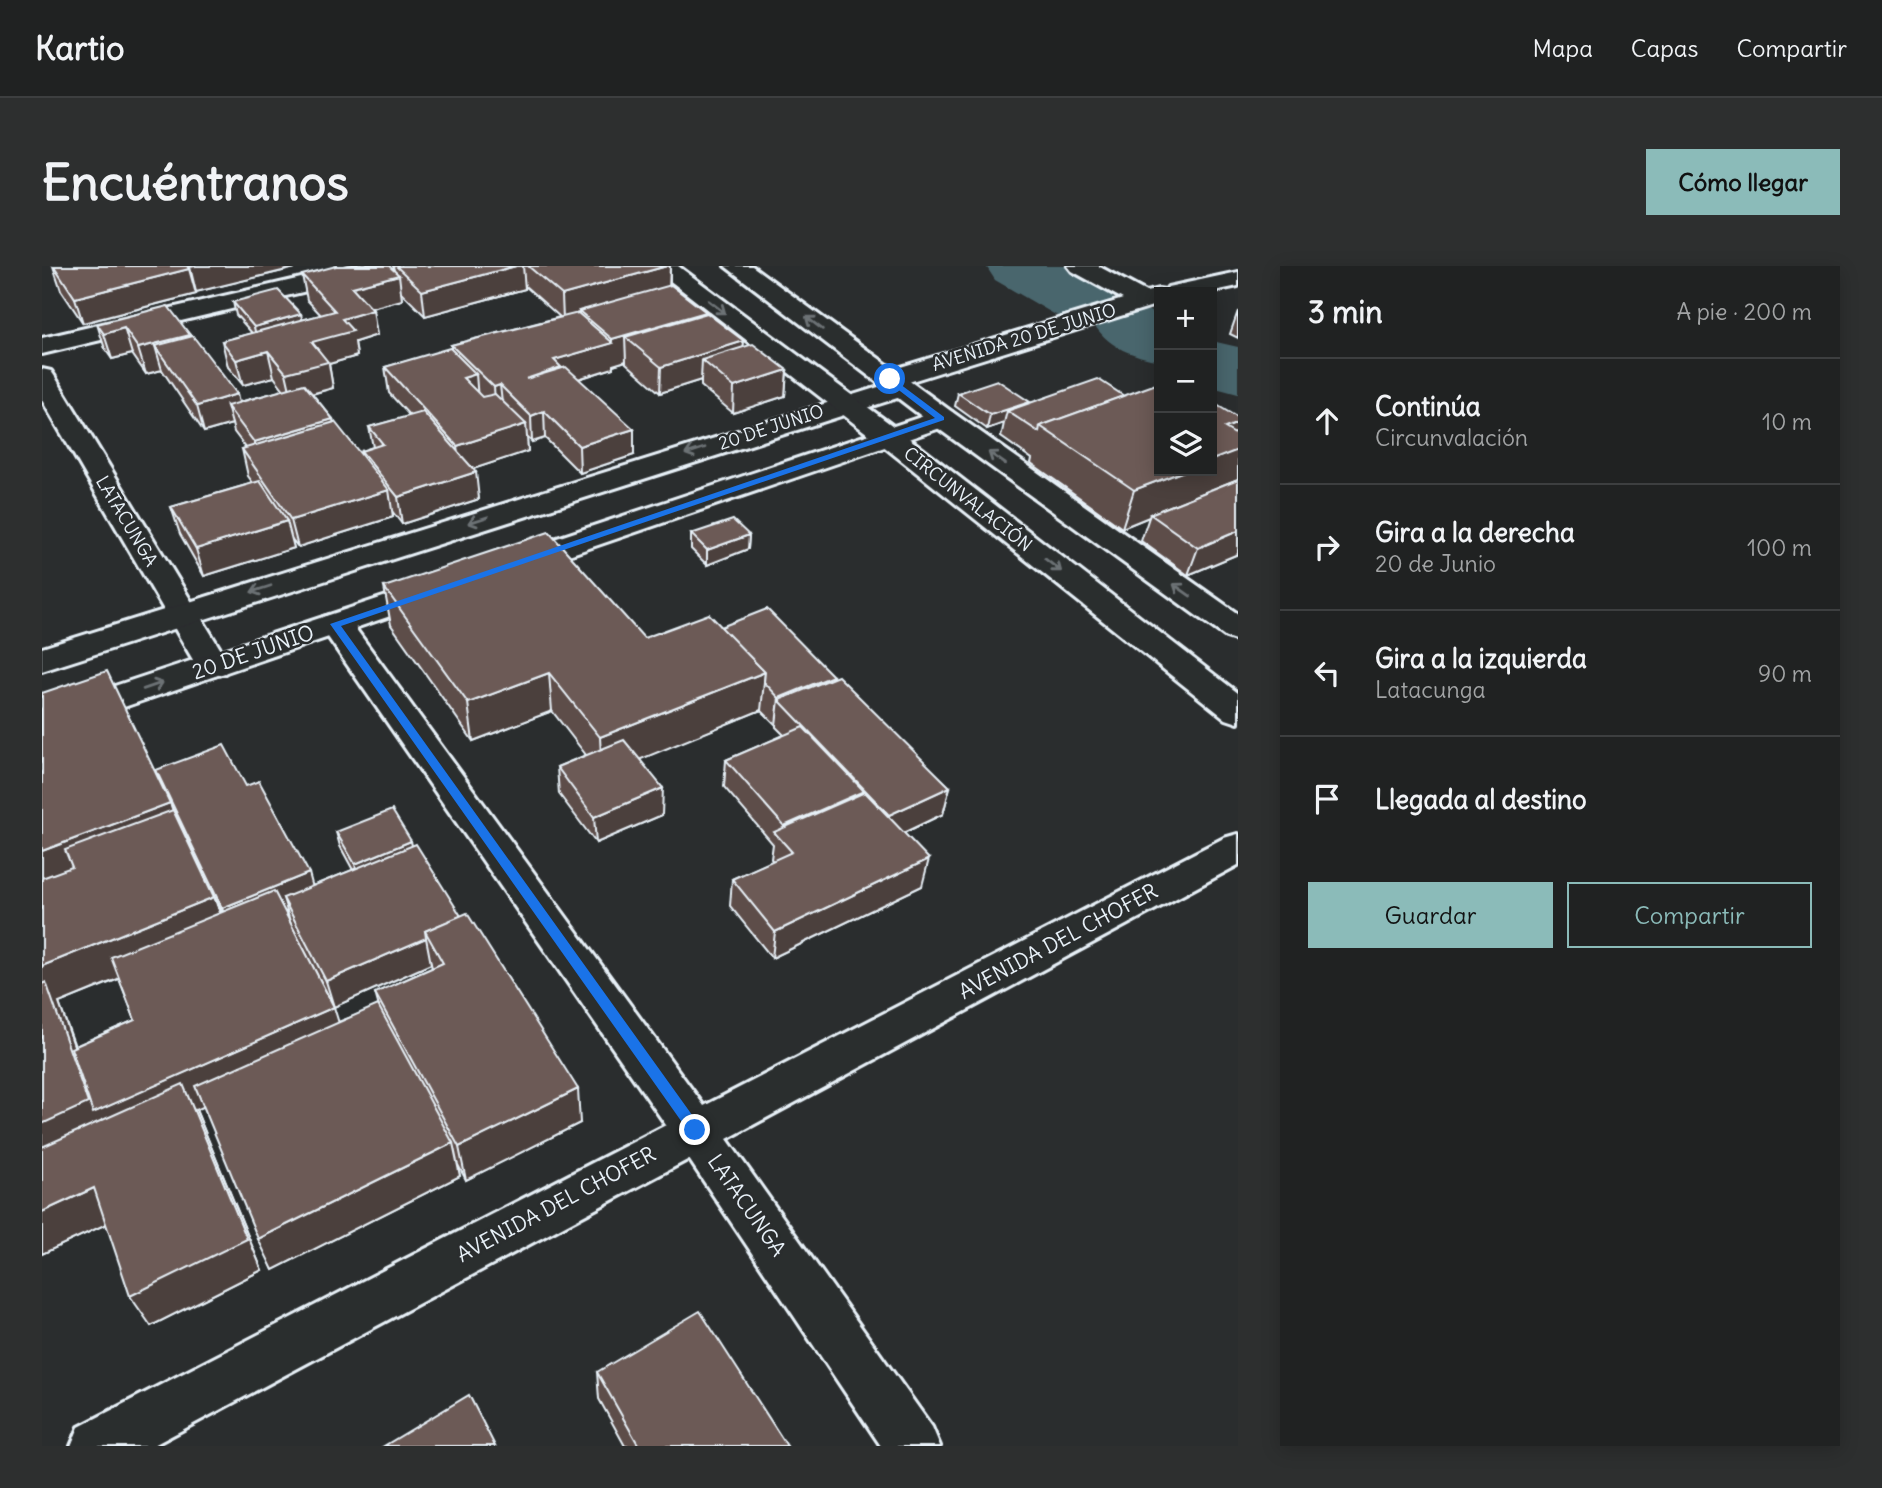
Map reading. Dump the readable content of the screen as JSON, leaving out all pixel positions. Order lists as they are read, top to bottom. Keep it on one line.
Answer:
{"streets":{"street":["AVENIDA 20 DE JUNIO","20 DE JUNIO","CIRCUNVALACIÓN","LATACUNGA","AVENIDA DEL CHOFER"]},"crossings":[["AVENIDA 20 DE JUNIO","20 DE JUNIO"],["20 DE JUNIO","CIRCUNVALACIÓN"],["20 DE JUNIO","LATACUNGA"],["LATACUNGA","AVENIDA DEL CHOFER"]],"page":{"header":"Kartio","nav":["Mapa","Capas","Compartir"],"buttons":["Cómo llegar",["Guardar","Compartir"]],"title":"Encuéntranos","heading":["3 min","A pie · 200 m"],"map_buttons":["+","−"],"list":[["Continúa","Circunvalación","10 m"],["Gira a la derecha","20 de Junio","100 m"],["Gira a la izquierda","Latacunga","90 m"],"Llegada al destino"]}}
